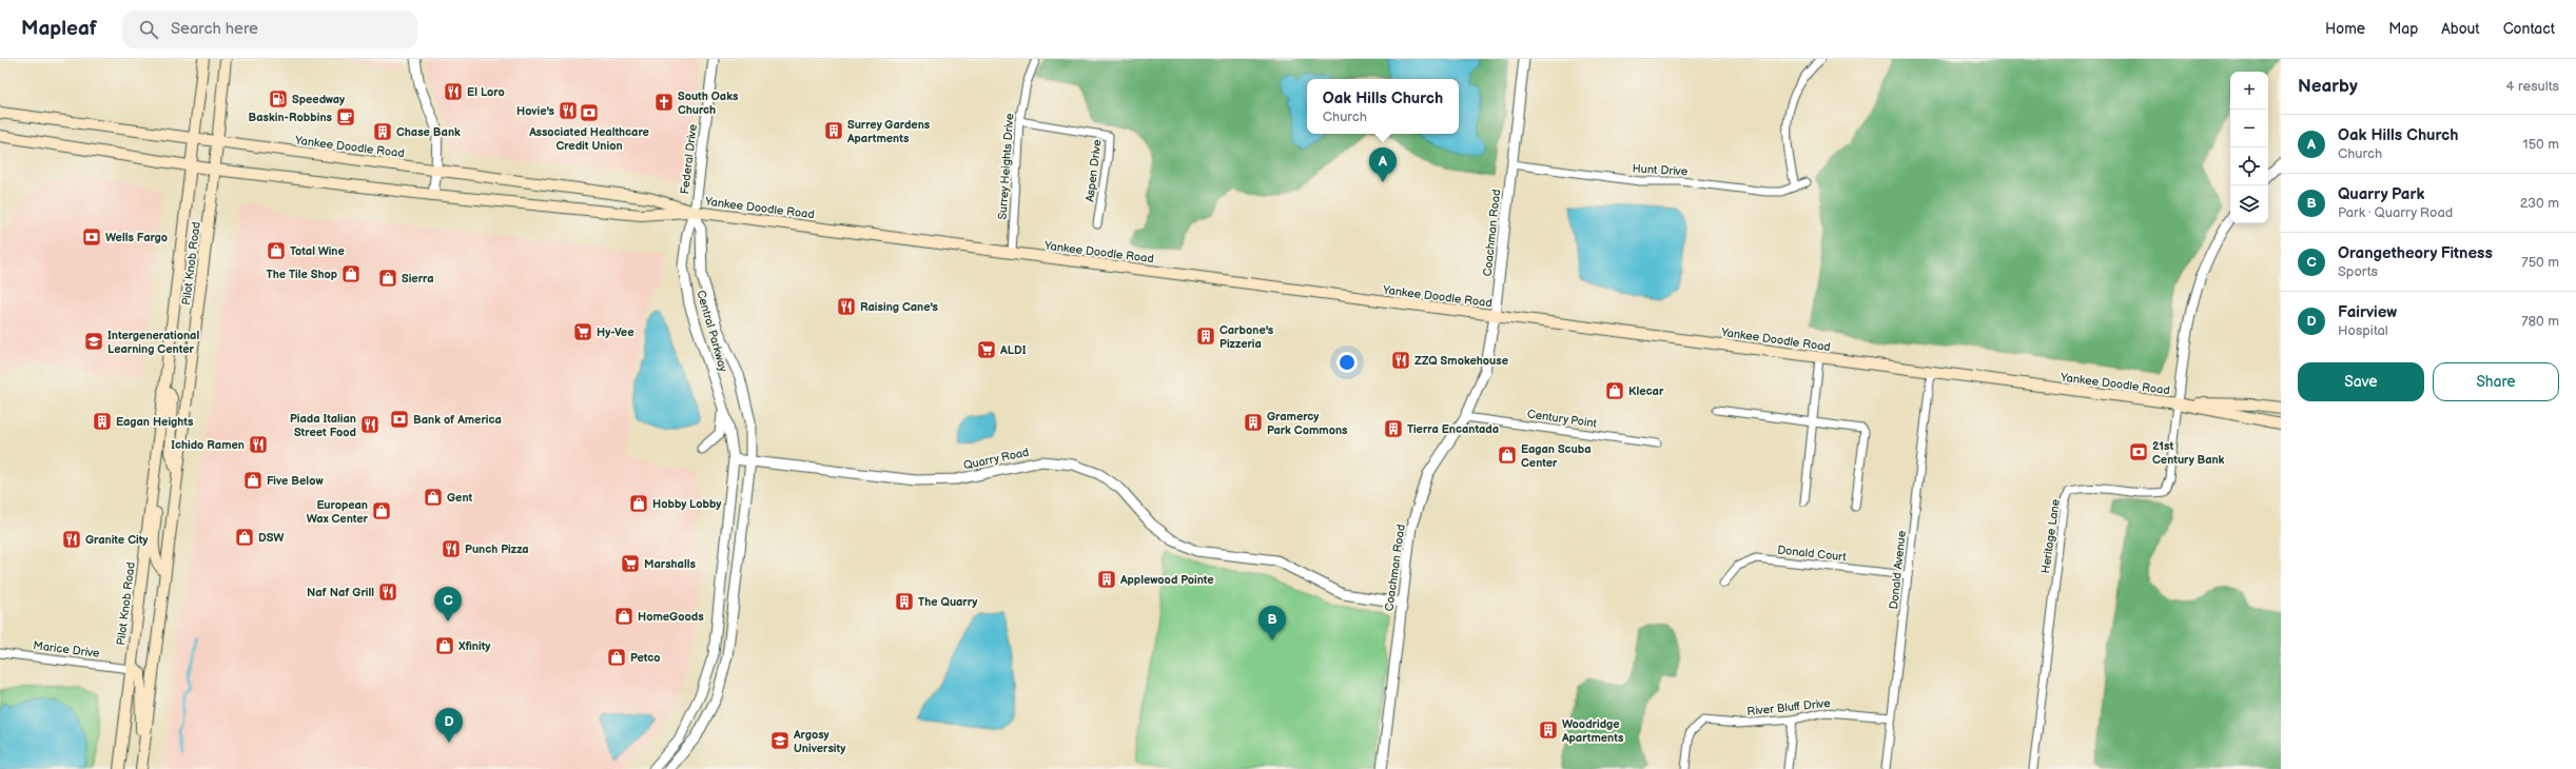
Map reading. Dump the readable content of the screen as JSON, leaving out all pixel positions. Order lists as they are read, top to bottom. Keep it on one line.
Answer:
{"streets":{"main road":["Yankee Doodle Road","Pilot Knob Road"],"street":["Federal Drive","Surrey Heights Drive","Hunt Drive","Aspen Drive","Coachman Road","Central Parkway","Century Point","Quarry Road","Heritage Lane","Donald Court","Donald Avenue","Marice Drive","River Bluff Drive"]},"crossings":[["Yankee Doodle Road","Federal Drive"],["Yankee Doodle Road","Surrey Heights Drive"],["Yankee Doodle Road","Coachman Road"],["Yankee Doodle Road","Pilot Knob Road"],["Yankee Doodle Road","Central Parkway"],["Yankee Doodle Road","Heritage Lane"],["Yankee Doodle Road","Donald Avenue"],["Federal Drive","Central Parkway"],["Surrey Heights Drive","Aspen Drive"],["Hunt Drive","Coachman Road"],["Coachman Road","Century Point"],["Coachman Road","Quarry Road"],["Pilot Knob Road","Marice Drive"],["Central Parkway","Quarry Road"],["Donald Court","Donald Avenue"],["Donald Avenue","River Bluff Drive"]],"places":{"restaurant":["El Loro","Hovie's","Raising Cane's","ZZQ Smokehouse","Piada Italian Street Food","Ichido Ramen","Granite City","Punch Pizza","Naf Naf Grill"],"fuel station":["Speedway"],"church":["South Oaks Church"],"bank":["Associated Healthcare Credit Union","Wells Fargo","Bank of America","21st Century Bank"],"cafe":["Baskin-Robbins"],"building":["Surrey Gardens Apartments","Chase Bank","Carbone's Pizzeria","Eagan Heights","Gramercy Park Commons","Tierra Encantada","Applewood Pointe","The Quarry","Woodridge Apartments"],"shop":["Total Wine","The Tile Shop","Sierra","Klecar","Eagan Scuba Center","Five Below","Gent","Hobby Lobby","European Wax Center","DSW","HomeGoods","Xfinity","Petco"],"supermarket":["Hy-Vee","ALDI","Marshalls"],"school or university":["Intergenerational Learning Center","Argosy University"]},"page":{"header":"Mapleaf","search":"Search here","nav":["Home","Map","About","Contact"],"heading":["Nearby","4 results"],"map_buttons":["+","−"],"popup":["Oak Hills Church","Church"],"list":[{"mark":"A","name":"Oak Hills Church","note":"Church","value":"150 m"},{"mark":"B","name":"Quarry Park","note":"Park · Quarry Road","value":"230 m"},{"mark":"C","name":"Orangetheory Fitness","note":"Sports","value":"750 m"},{"mark":"D","name":"Fairview","note":"Hospital","value":"780 m"}],"pins":["A","C","B","D"],"buttons":["Save","Share"]}}
